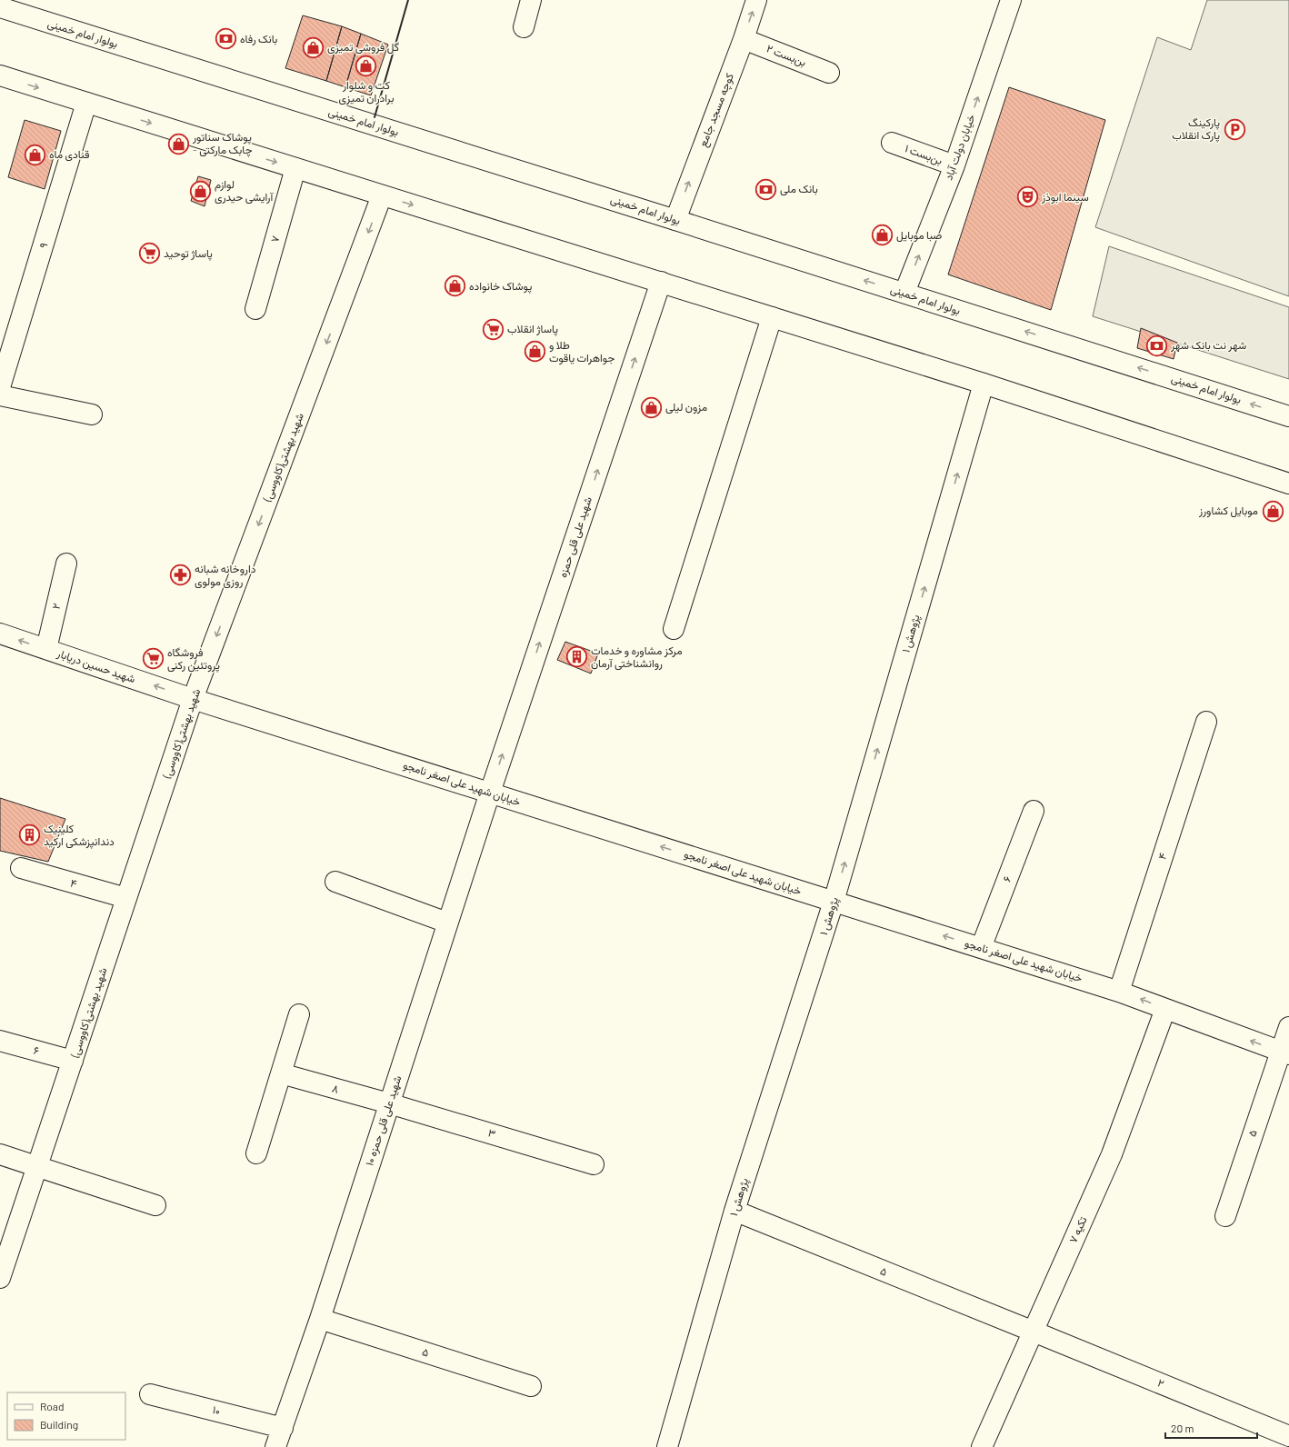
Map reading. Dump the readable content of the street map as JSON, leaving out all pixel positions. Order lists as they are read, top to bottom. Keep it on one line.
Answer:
{"streets":{"street":["بولوار امام خمینی","بن‌بست ۲","کوچه مسجد جامع","خیابان دولت آباد","بن‌بست ۱","۷","۹","شهید بهشتی(کاووسی)","شهید علی قلی حمزه","۲","پژوهش ۱","شهید حسین دریابار","خیابان شهید علی اصغر نامجو","۴","۶","۸","شهید علی قلی حمزه ۱۰","۳","۵","تکیه ۷","۱۰"]},"crossings":[["بولوار امام خمینی","کوچه مسجد جامع"],["بولوار امام خمینی","خیابان دولت آباد"],["بن‌بست ۲","کوچه مسجد جامع"],["خیابان دولت آباد","بن‌بست ۱"],["شهید بهشتی(کاووسی)","شهید حسین دریابار"],["شهید بهشتی(کاووسی)","خیابان شهید علی اصغر نامجو"],["شهید بهشتی(کاووسی)","۴"],["شهید بهشتی(کاووسی)","۶"],["شهید علی قلی حمزه","خیابان شهید علی اصغر نامجو"],["شهید علی قلی حمزه","شهید علی قلی حمزه ۱۰"],["۲","شهید حسین دریابار"],["۲","۵"],["۲","تکیه ۷"],["پژوهش ۱","خیابان شهید علی اصغر نامجو"],["پژوهش ۱","۵"],["شهید حسین دریابار","خیابان شهید علی اصغر نامجو"],["خیابان شهید علی اصغر نامجو","۴"],["خیابان شهید علی اصغر نامجو","۶"],["خیابان شهید علی اصغر نامجو","شهید علی قلی حمزه ۱۰"],["خیابان شهید علی اصغر نامجو","۵"],["خیابان شهید علی اصغر نامجو","تکیه ۷"],["۸","شهید علی قلی حمزه ۱۰"],["۸","۳"],["شهید علی قلی حمزه ۱۰","۳"],["شهید علی قلی حمزه ۱۰","۵"],["شهید علی قلی حمزه ۱۰","۱۰"],["۵","تکیه ۷"]],"one_way":["کوچه مسجد جامع","خیابان دولت آباد","شهید بهشتی(کاووسی)","پژوهش ۱","شهید حسین دریابار","خیابان شهید علی اصغر نامجو"],"places":{"bank":["بانک رفاه","بانک ملی","شهر نت بانک شهر"],"shop":["گل فروشی تمیزی","کت و شلوار برادران تمیزی","پوشاک سناتور - چابک مارکتی","قنادی ماه","لوازم آرایشی حیدری","صبا موبایل","پوشاک خانواده","طلا و جواهرات یاقوت","مزون لیلی","موبایل کشاورز"],"parking":["پارکینگ پارک انقلاب"],"theatre":["سینما ابوذز"],"supermarket":["پاساژ توحید","پاساژ انقلاب","فروشگاه پروتئین رکنی"],"pharmacy":["داروخانه شبانه روزی مولوی"],"building":["مرکز مشاوره و خدمات روانشناختی آرمان","کلینیک دندانپزشکی ارکید"]},"legend":["Road","Building"],"scale_bar":"20 m"}
